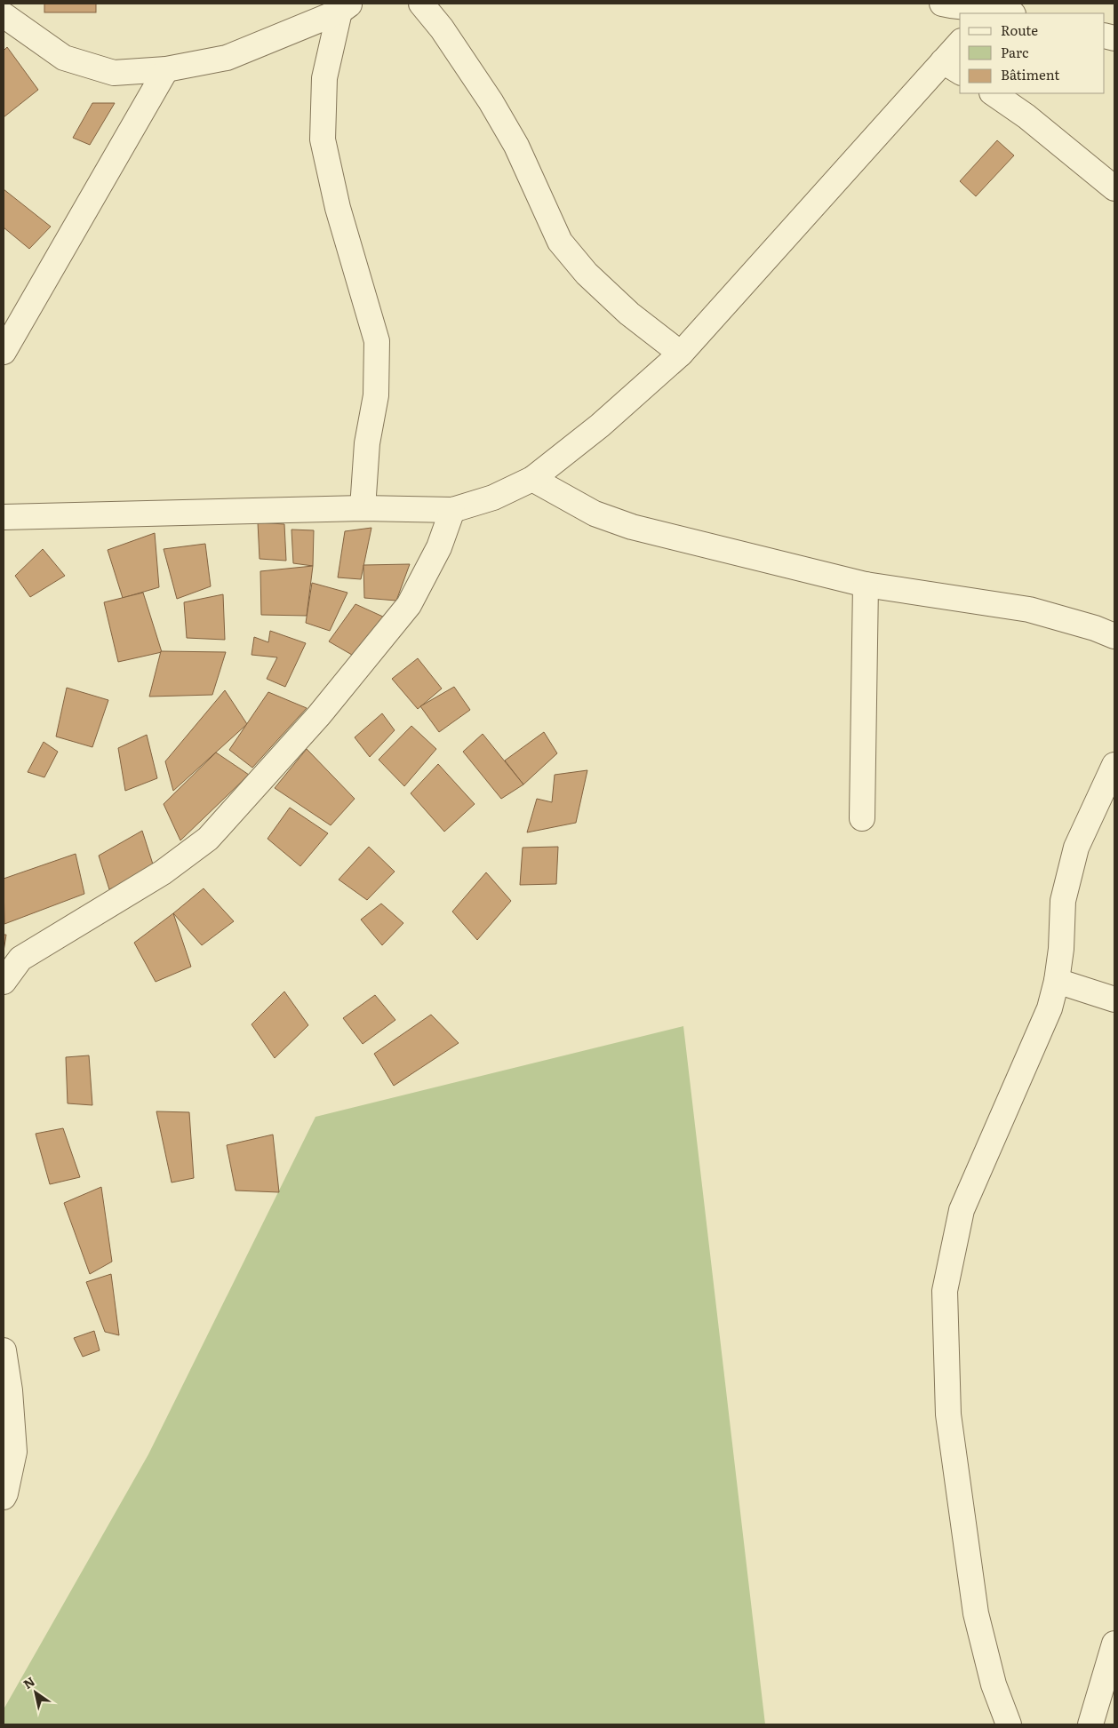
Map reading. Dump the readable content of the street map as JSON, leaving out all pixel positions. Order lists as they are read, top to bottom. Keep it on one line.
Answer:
{"legend":["Route","Parc","Bâtiment"],"north":"top left"}
